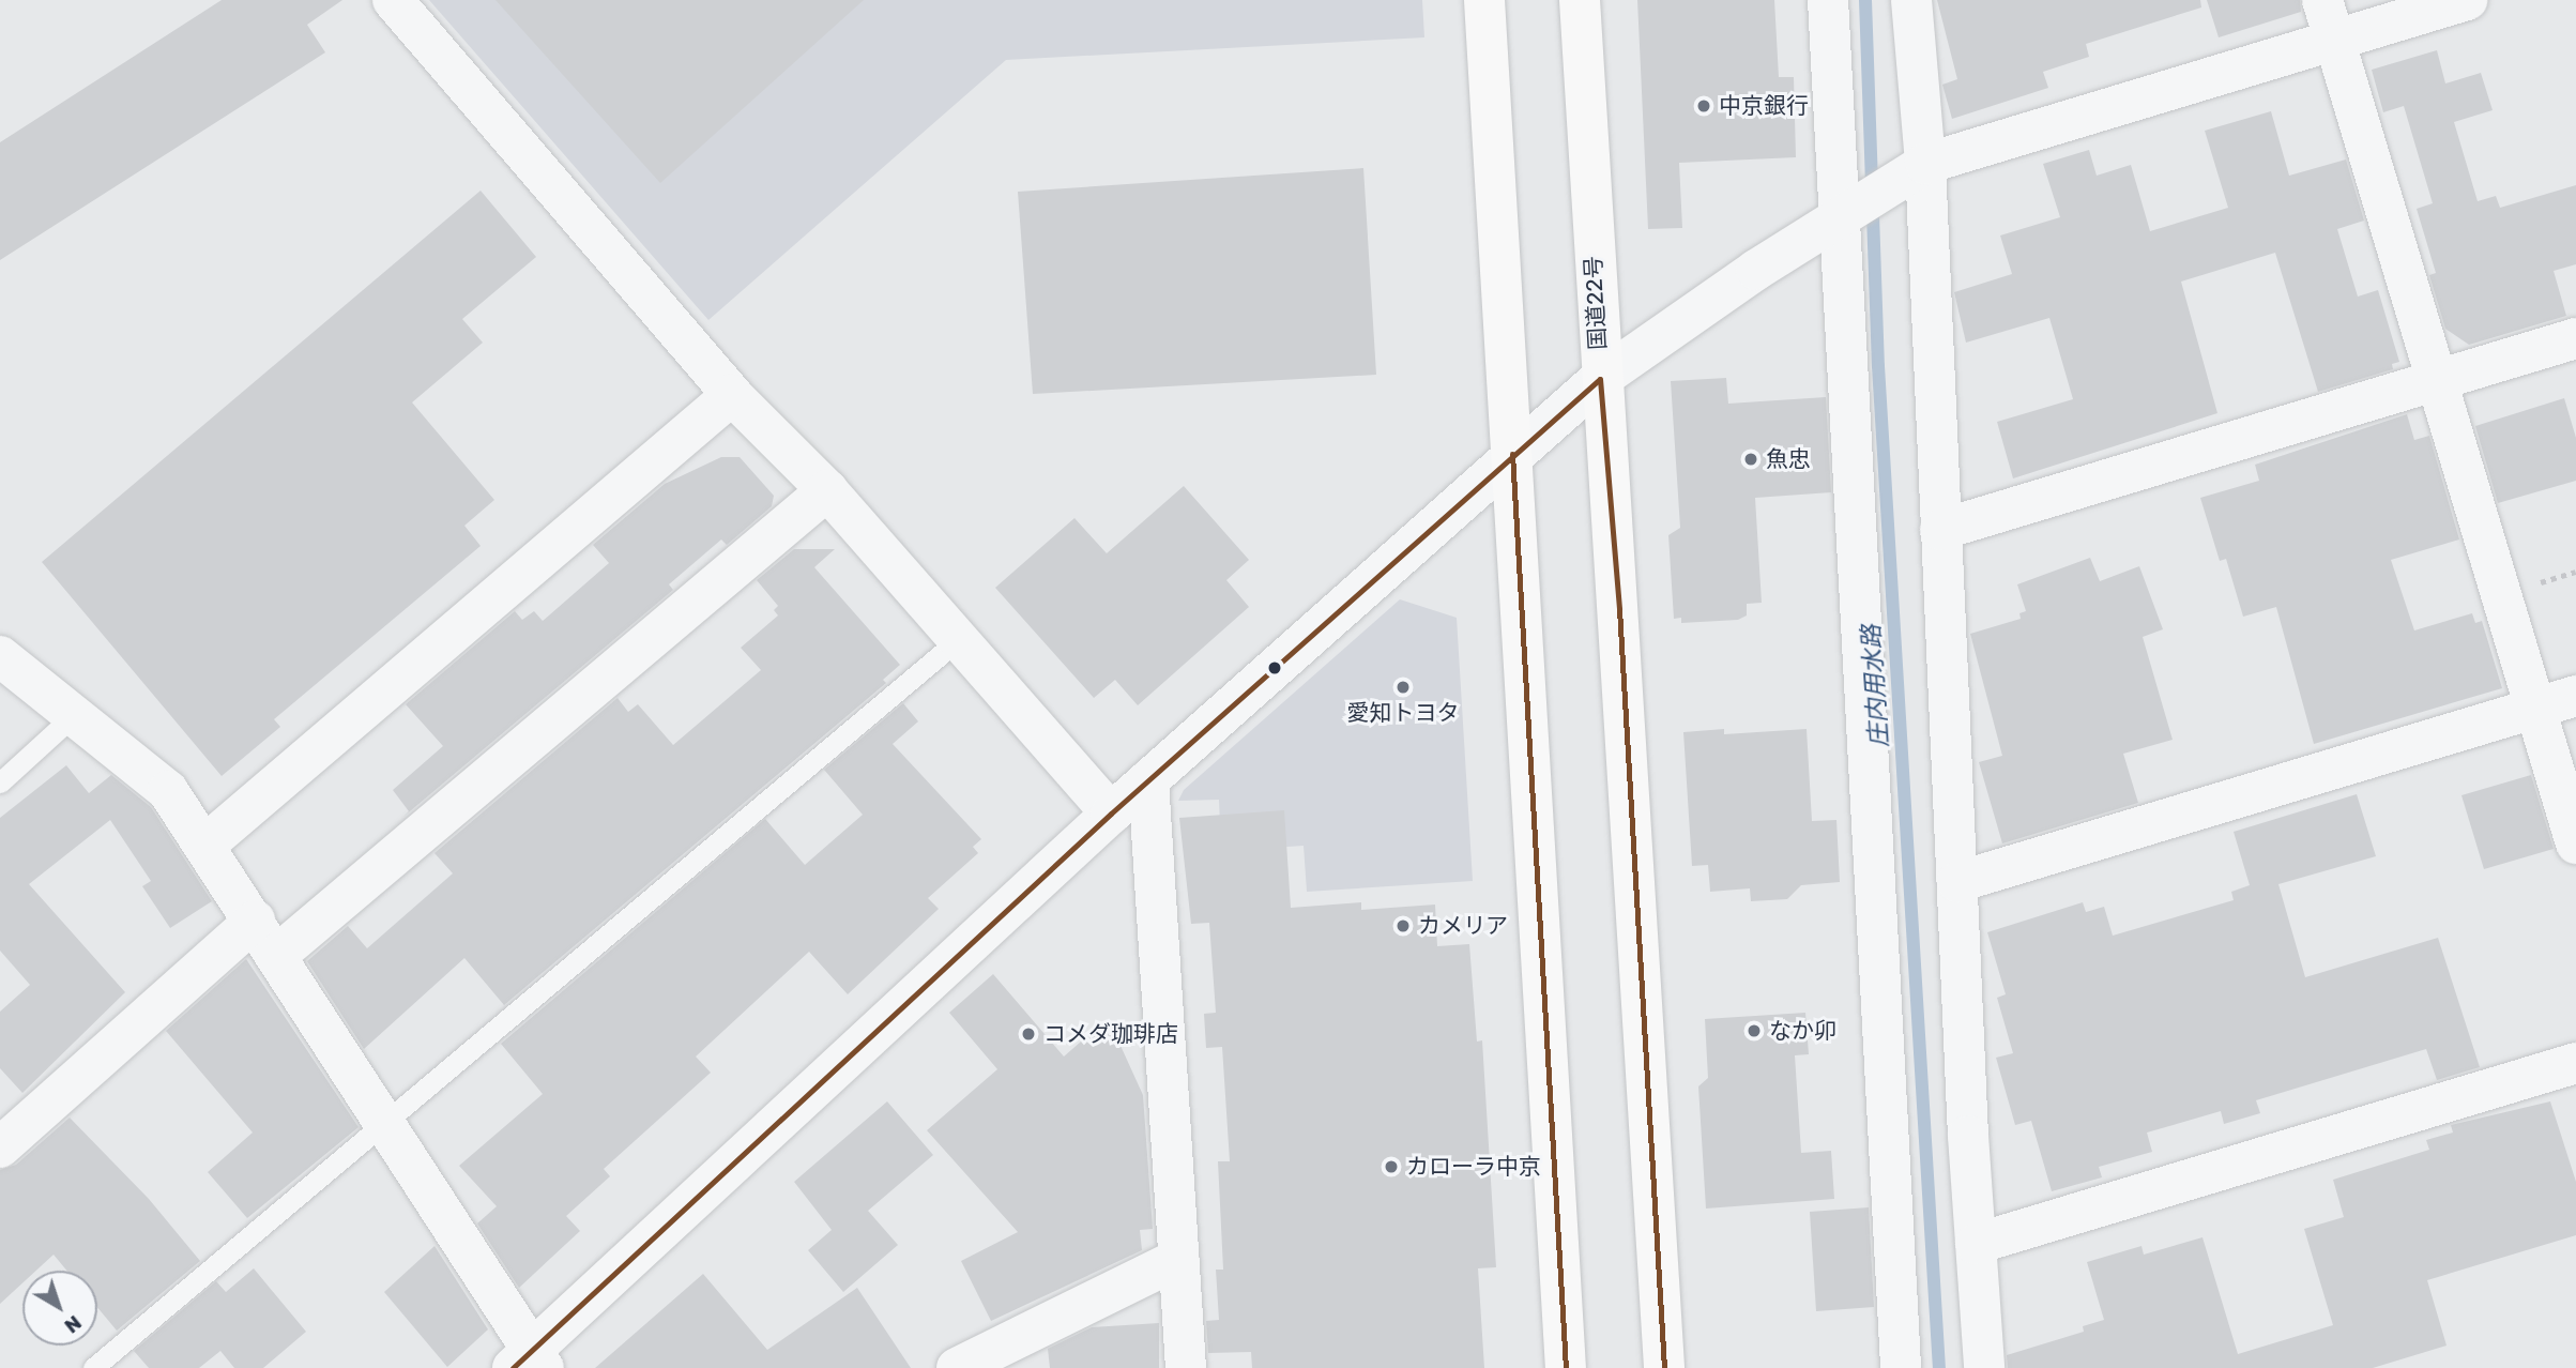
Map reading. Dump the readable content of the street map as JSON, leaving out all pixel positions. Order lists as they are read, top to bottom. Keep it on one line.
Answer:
{"streets":{"highway":["国道22号"]},"water":["庄内用水路"],"places":["中京銀行","魚忠","愛知トヨタ","カメリア","なか卯","コメダ珈琲店","カローラ中京"],"north":"bottom right"}
